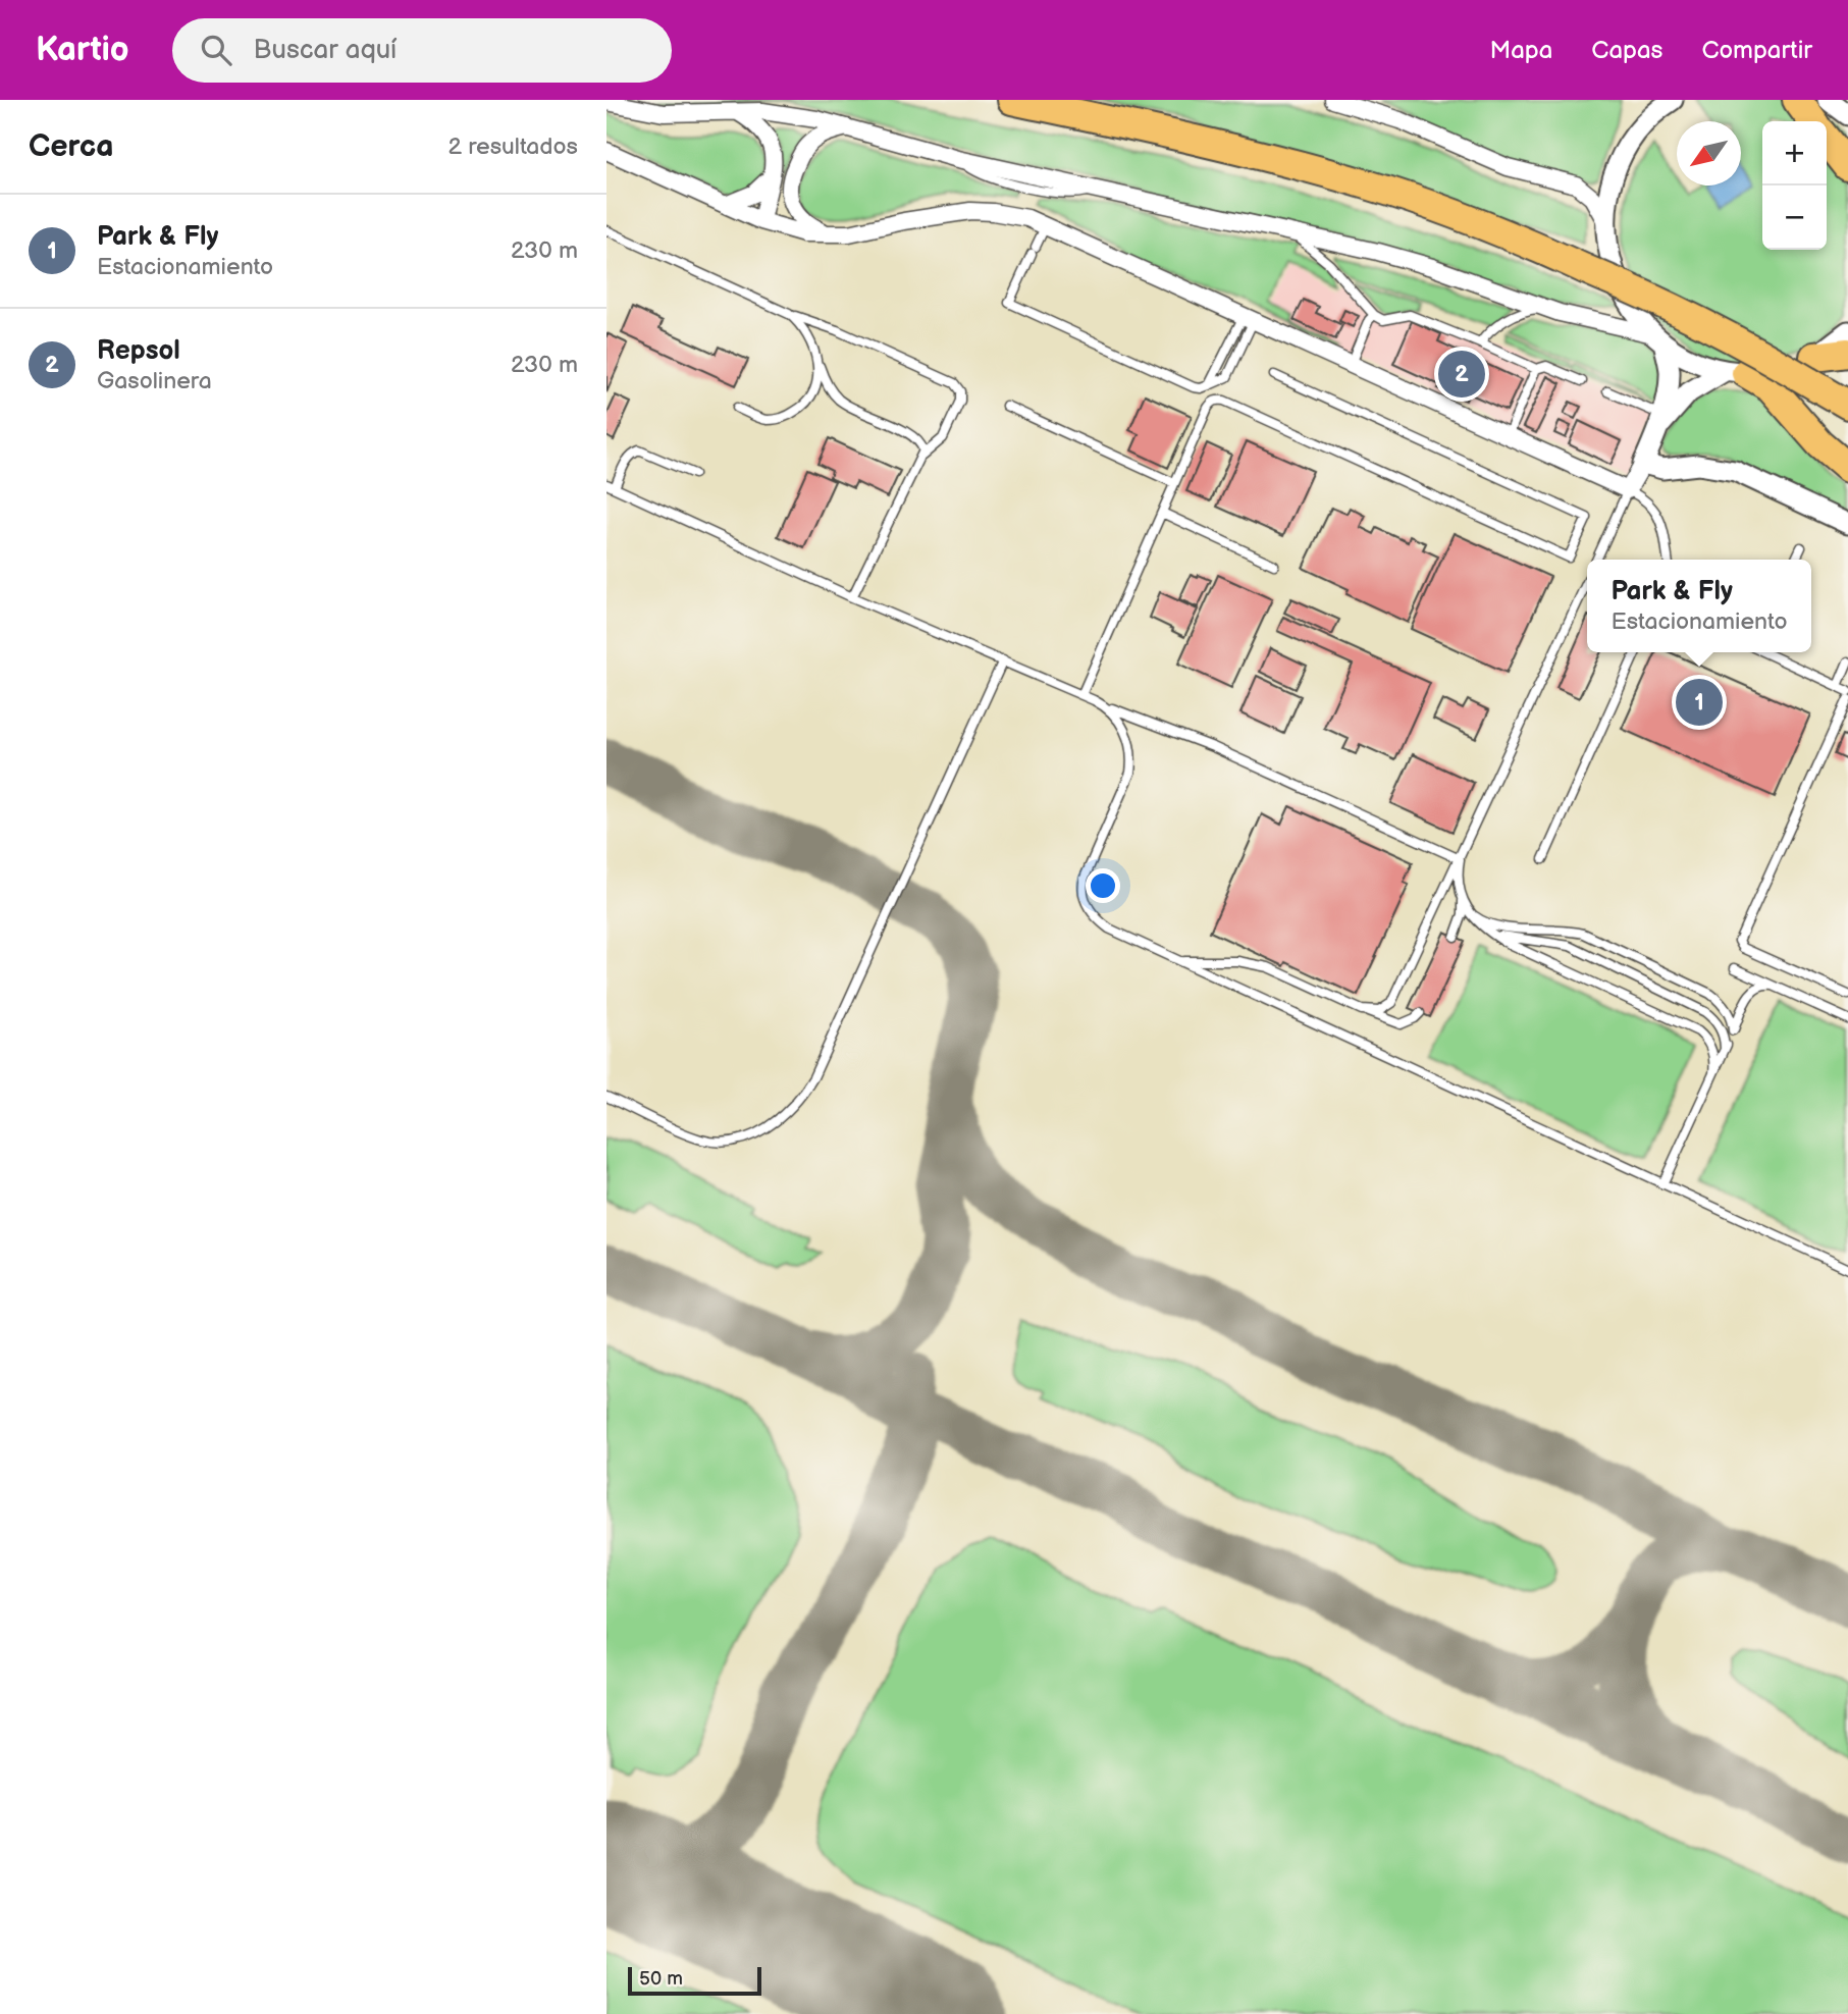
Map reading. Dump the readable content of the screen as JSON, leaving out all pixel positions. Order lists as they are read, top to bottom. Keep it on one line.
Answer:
{"scale_bar":"50 m","north":"bottom left","page":{"header":"Kartio","search":"Buscar aquí","nav":["Mapa","Capas","Compartir"],"heading":["Cerca","2 resultados"],"map_buttons":["+","−"],"list":[{"mark":"1","name":"Park & Fly","note":"Estacionamiento","value":"230 m"},{"mark":"2","name":"Repsol","note":"Gasolinera","value":"230 m"}],"pins":["2","1"],"popup":["Park & Fly","Estacionamiento"],"scale":"50 m"}}
